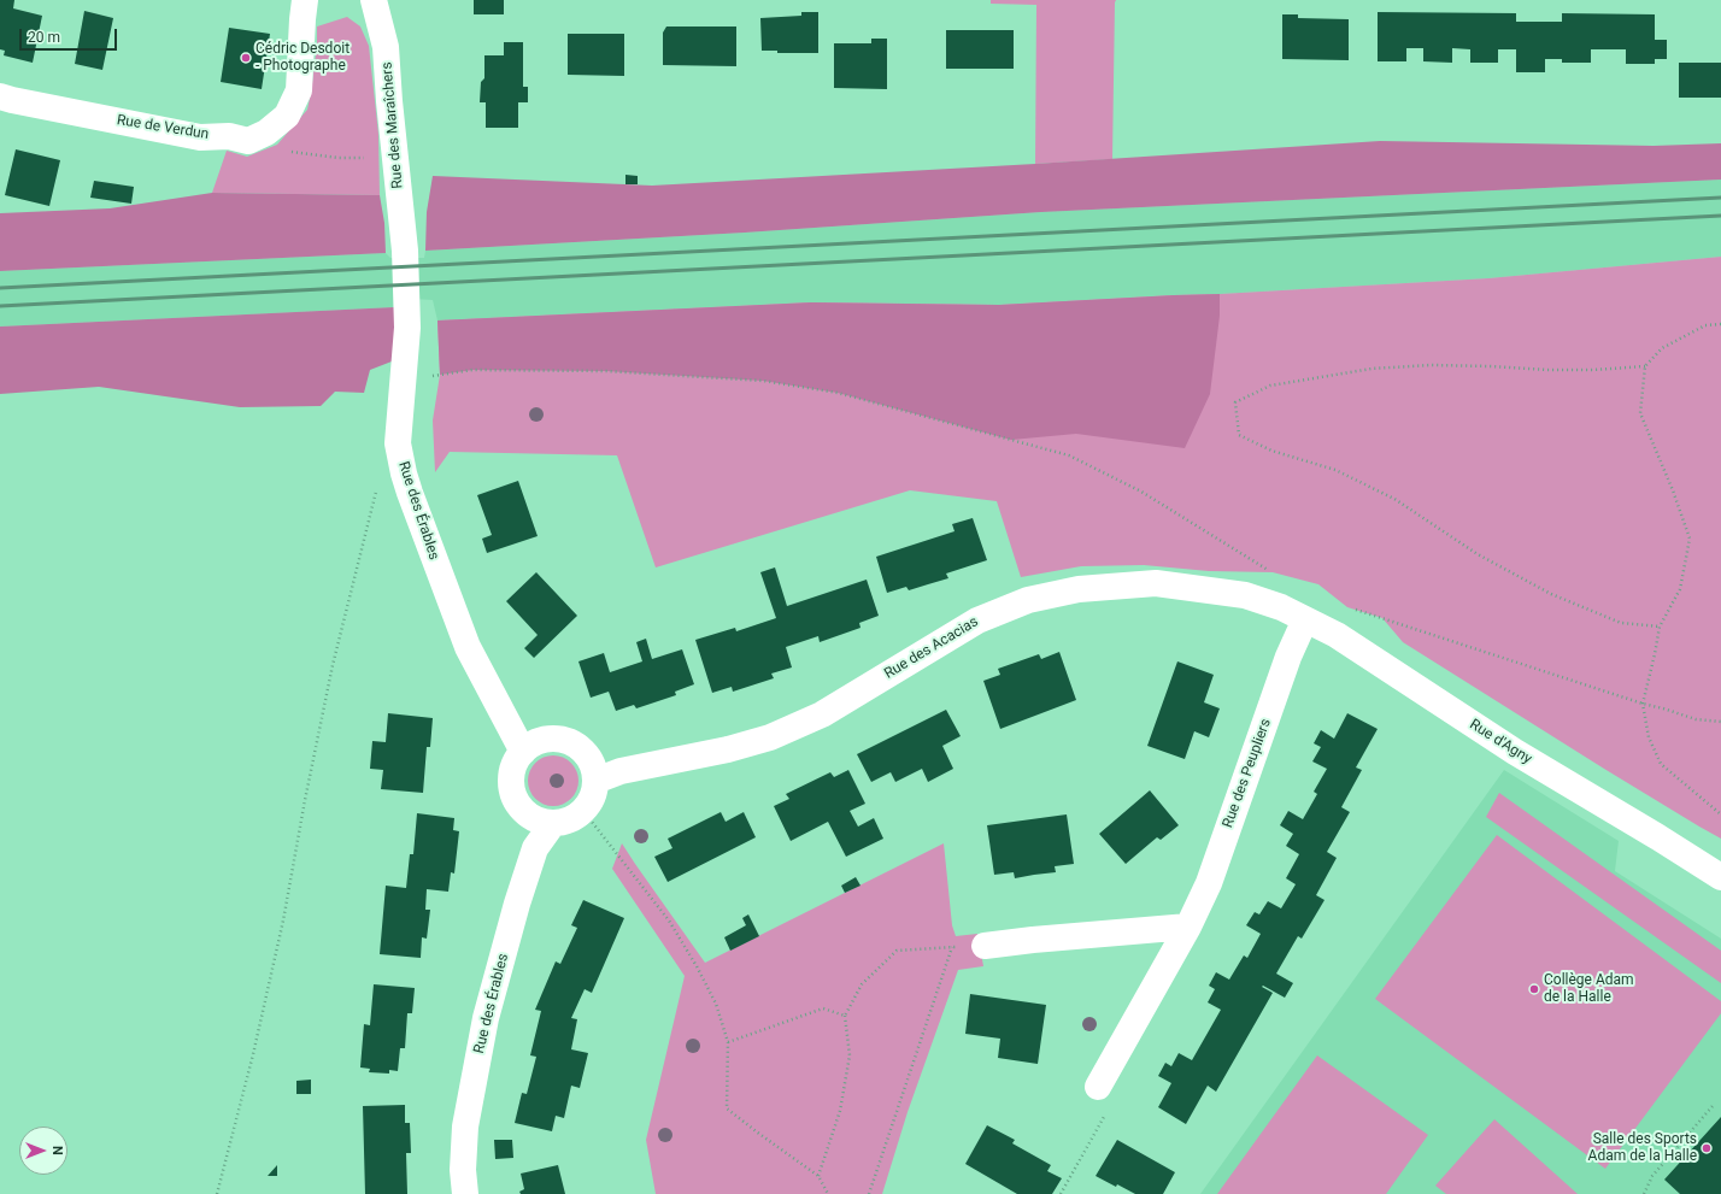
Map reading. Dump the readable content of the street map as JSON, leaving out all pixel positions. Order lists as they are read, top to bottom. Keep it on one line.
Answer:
{"streets":{"street":["Rue des Maraîchers","Rue de Verdun","Rue des Érables","Rue des Acacias","Rue d'Agny","Rue des Peupliers"]},"crossings":[["Rue des Maraîchers","Rue des Érables"],["Rue des Érables","Rue des Acacias"],["Rue des Acacias","Rue d'Agny"],["Rue d'Agny","Rue des Peupliers"]],"places":["Cédric Desdoit - Photographe","Collège Adam de la Halle","Salle des Sports Adam de la Halle"],"scale_bar":"20 m","north":"right"}
